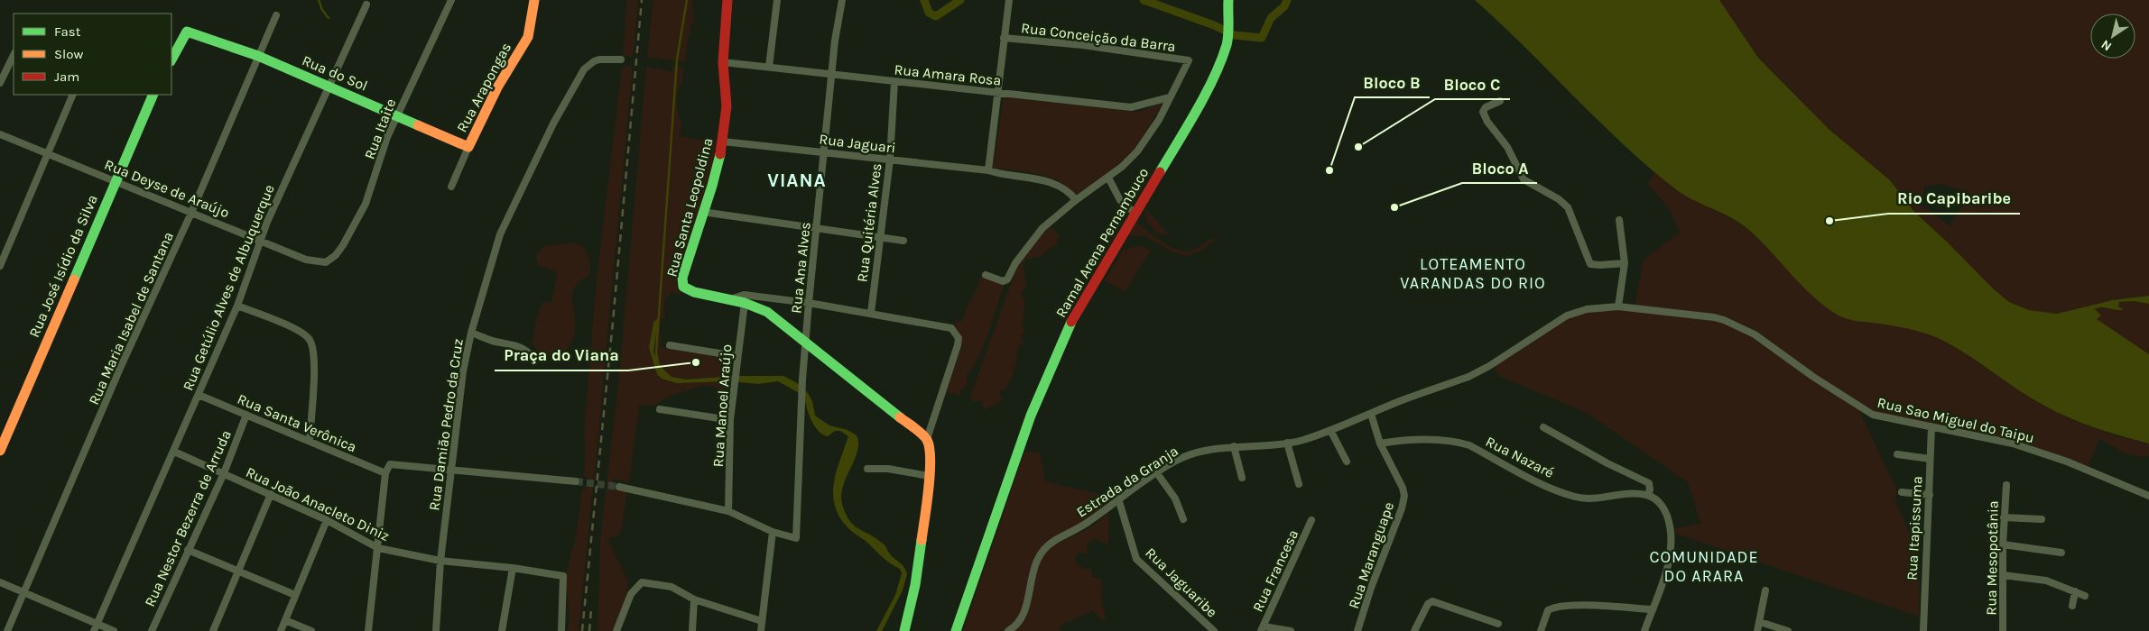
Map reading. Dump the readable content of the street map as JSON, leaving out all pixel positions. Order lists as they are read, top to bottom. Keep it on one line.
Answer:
{"streets":{"street":["Rua Conceição da Barra","Rua do Sol","Rua Amara Rosa","Rua Arapongas","Rua Itaite","Rua Jaguari","Rua Deyse de Araújo","Rua Santa Leopoldina","Rua Quitéria Alves","Ramal Arena Pernambuco","Rua José Isídio da Silva","Rua Ana Alves","Rua Getúlio Alves de Albuquerque","Rua Maria Isabel de Santana","Rua Manoel Araújo","Rua Sao Miguel do Taipu","Rua Santa Verônica","Rua Damião Pedro da Cruz","Rua Nazaré","Estrada da Granja","Rua João Anacleto Diniz","Rua Nestor Bezerra de Arruda","Rua Itapissuma","Rua Maranguape","Rua Mesopotânia","Rua Francesa","Rua Jaguaribe"]},"crossings":[["Rua Conceição da Barra","Rua Amara Rosa"],["Rua do Sol","Rua Arapongas"],["Rua do Sol","Rua Itaite"],["Rua do Sol","Rua Getúlio Alves de Albuquerque"],["Rua do Sol","Rua Maria Isabel de Santana"],["Rua Amara Rosa","Rua Santa Leopoldina"],["Rua Amara Rosa","Rua Quitéria Alves"],["Rua Amara Rosa","Rua Ana Alves"],["Rua Itaite","Rua Deyse de Araújo"],["Rua Jaguari","Rua Santa Leopoldina"],["Rua Jaguari","Rua Quitéria Alves"],["Rua Jaguari","Rua Ana Alves"],["Rua Deyse de Araújo","Rua José Isídio da Silva"],["Rua Deyse de Araújo","Rua Getúlio Alves de Albuquerque"],["Rua Deyse de Araújo","Rua Maria Isabel de Santana"],["Rua Getúlio Alves de Albuquerque","Rua Santa Verônica"],["Rua Getúlio Alves de Albuquerque","Rua João Anacleto Diniz"],["Rua Sao Miguel do Taipu","Estrada da Granja"],["Rua Sao Miguel do Taipu","Rua Itapissuma"],["Rua Sao Miguel do Taipu","Rua Maranguape"],["Rua Santa Verônica","Rua Nestor Bezerra de Arruda"],["Rua Damião Pedro da Cruz","Rua João Anacleto Diniz"],["Rua Nazaré","Rua Maranguape"],["Estrada da Granja","Rua Maranguape"],["Estrada da Granja","Rua Jaguaribe"],["Rua João Anacleto Diniz","Rua Nestor Bezerra de Arruda"]],"districts":["VIANA","LOTEAMENTO VARANDAS DO RIO","COMUNIDADE DO ARARA"],"places":["Bloco C","Bloco B","Bloco A","Rio Capibaribe","Praça do Viana"],"legend":["Fast","Slow","Jam"],"north":"bottom left"}
